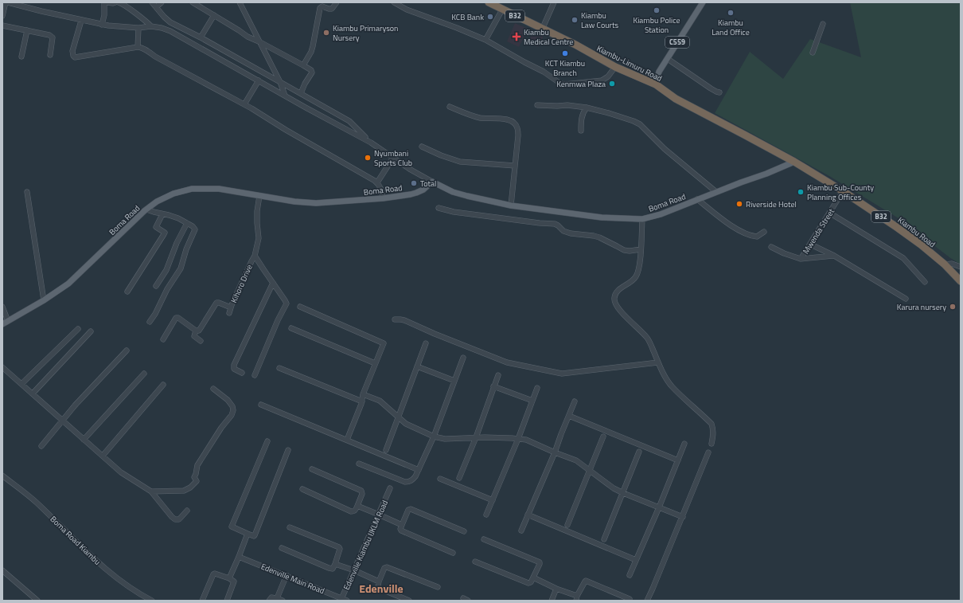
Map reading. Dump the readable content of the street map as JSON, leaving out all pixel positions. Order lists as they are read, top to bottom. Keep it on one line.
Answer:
{"streets":{"highway":["B32","Kiambu-Limuru Road","Kiambu Road"],"main road":["C559","Boma Road"],"street":["Mwenda Street","Kihoro Drive","Boma Road Kiambu","Edenville Kiambu IJKLM Road","Edenville Main Road"]},"crossings":[["C559","Kiambu-Limuru Road"],["Kiambu-Limuru Road","Boma Road"],["Kiambu-Limuru Road","Kiambu Road"],["Boma Road","Kiambu Road"],["Boma Road","Kihoro Drive"],["Mwenda Street","Kiambu Road"],["Edenville Kiambu IJKLM Road","Edenville Main Road"]],"districts":["Edenville"],"places":{"other":["Kiambu Police Station","Kiambu Land Office","KCB Bank","Kiambu Law Courts","Kiambu Primaryson Nursery","KCT Kiambu Branch","Kenmwa Plaza","Nyumbani Sports Club","Total","Kiambu Sub-County Planning Offices","Riverside Hotel","Karura nursery"],"health":["Kiambu Medical Centre"]}}
